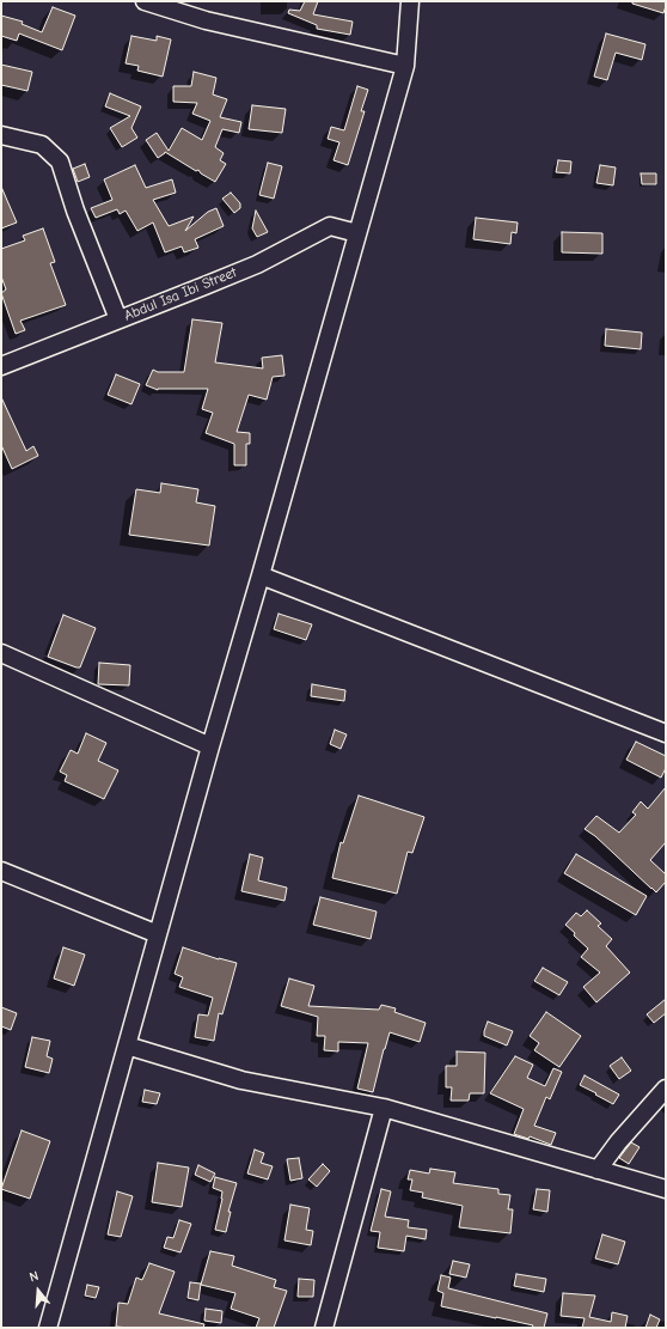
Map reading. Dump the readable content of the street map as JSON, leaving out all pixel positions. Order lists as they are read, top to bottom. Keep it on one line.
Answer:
{"streets":{"street":["Abdul Isa Ibi Street"]},"north":"top"}
